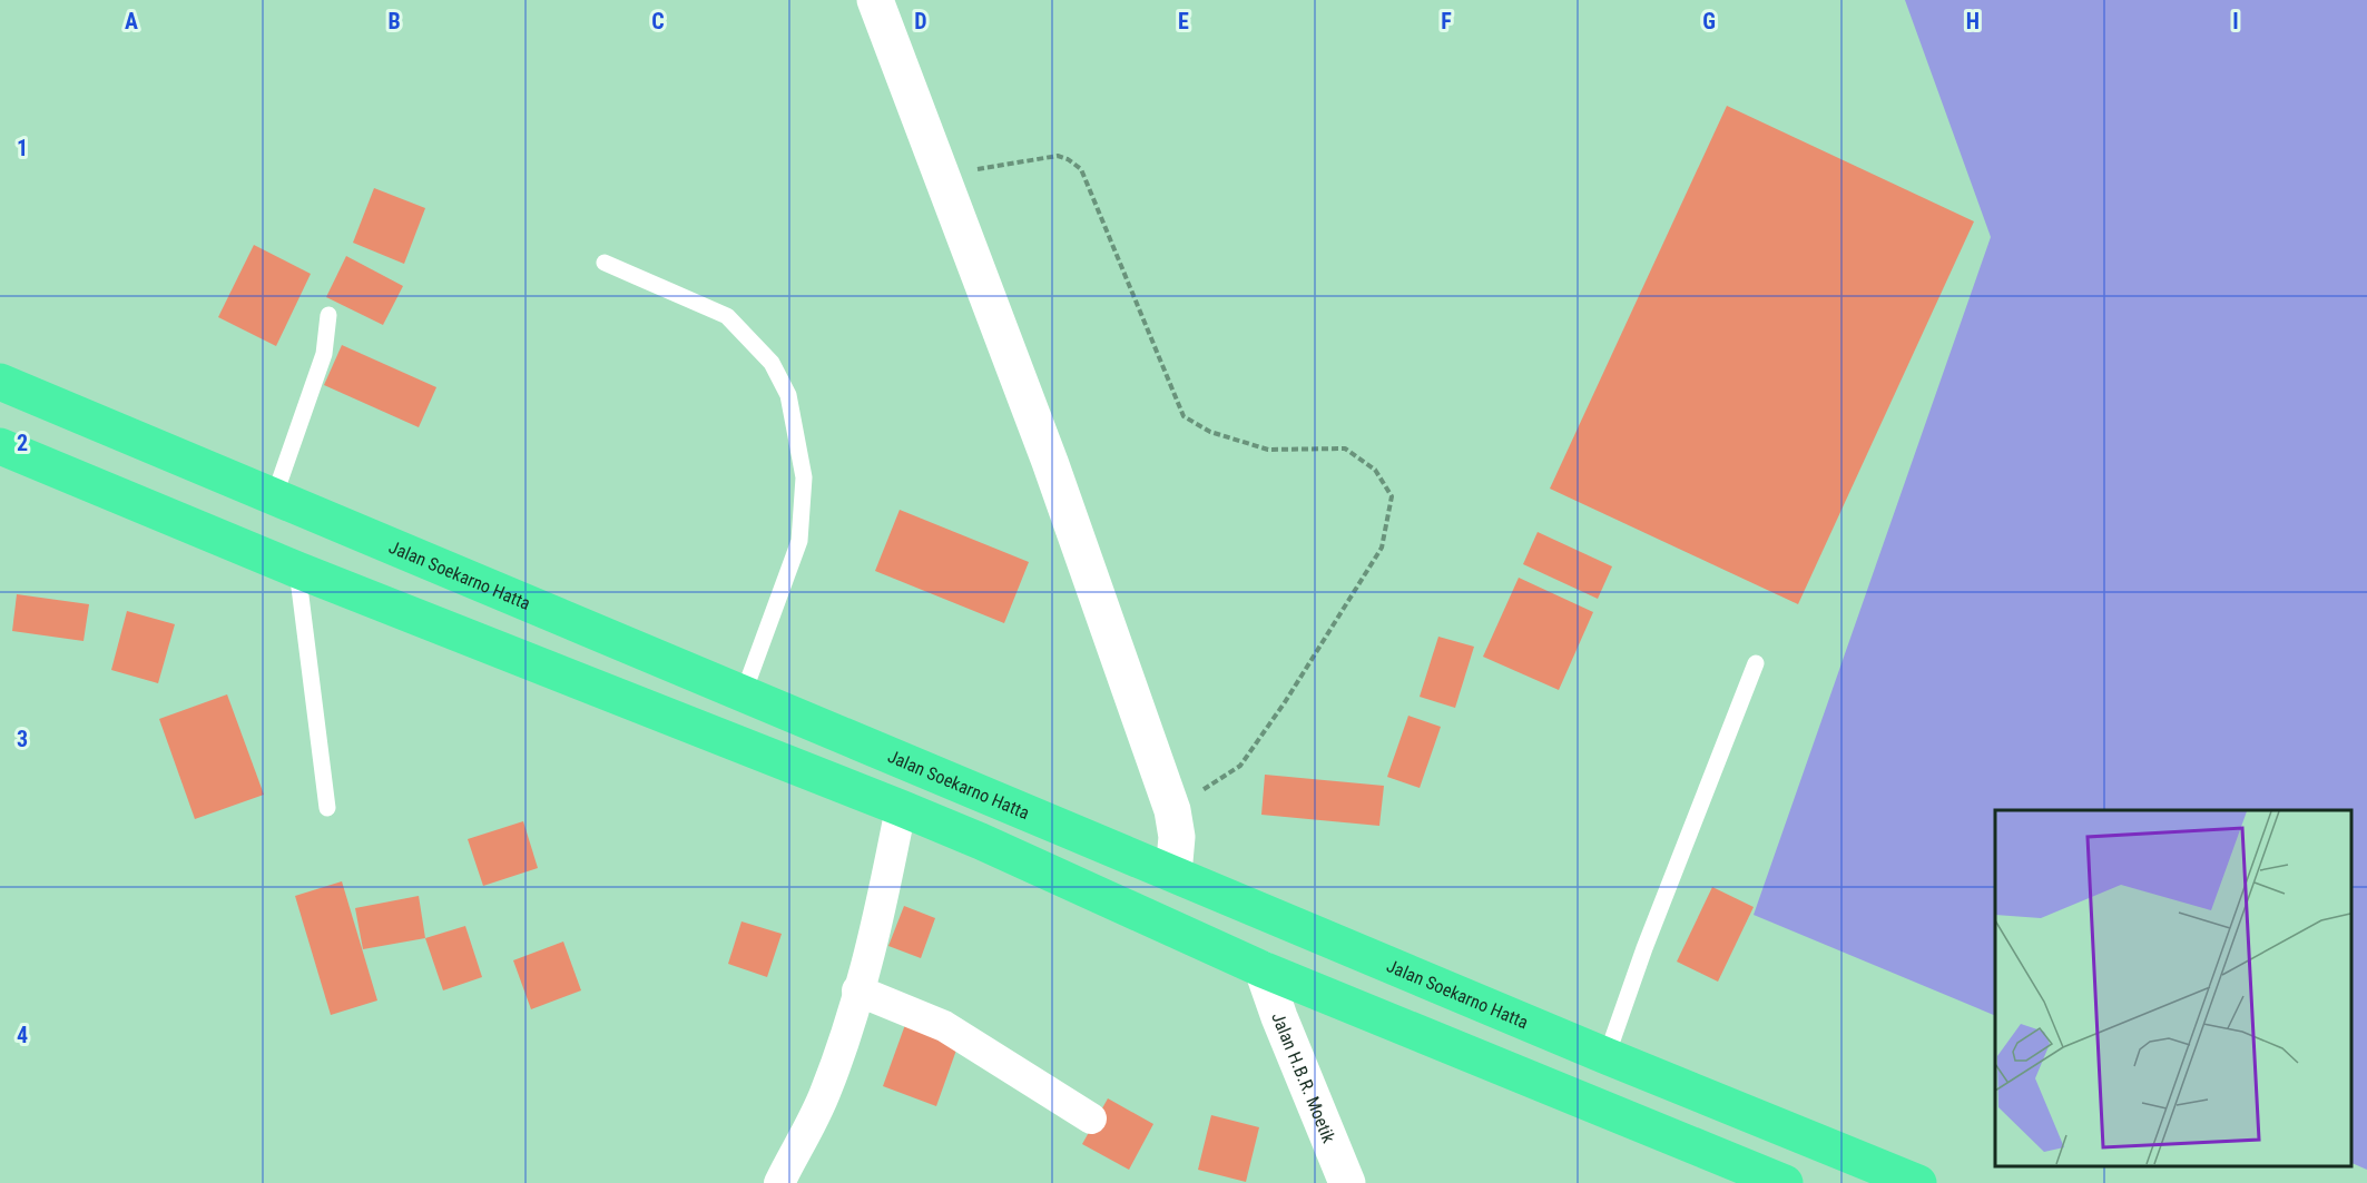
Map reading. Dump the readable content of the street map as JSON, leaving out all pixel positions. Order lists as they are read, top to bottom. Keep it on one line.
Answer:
{"streets":{"highway":["Jalan Soekarno Hatta"],"street":["Jalan H.B.R. Moetik"]},"grid":{"columns":["A","B","C","D","E","F","G","H","I"],"rows":["1","2","3","4"]}}
